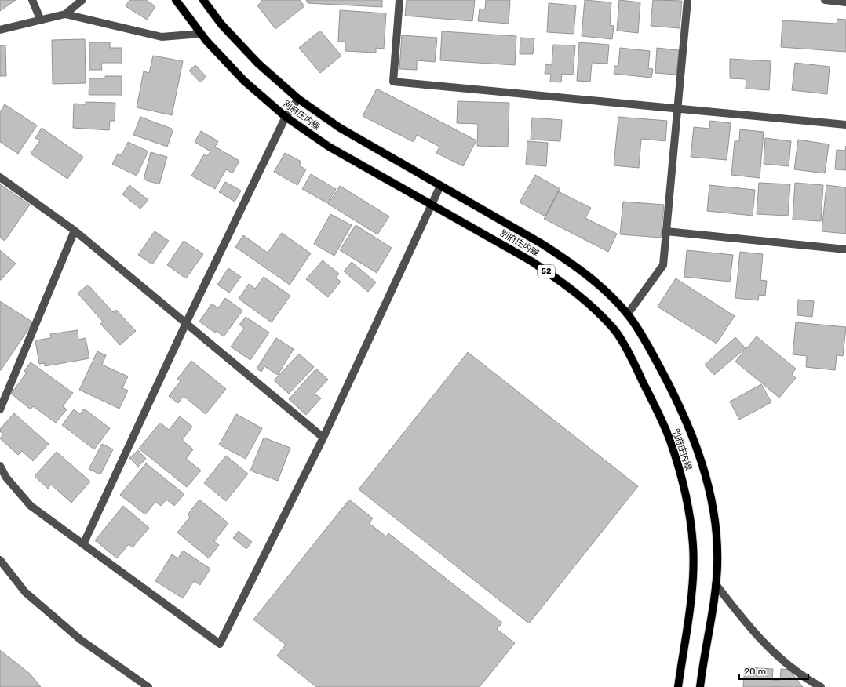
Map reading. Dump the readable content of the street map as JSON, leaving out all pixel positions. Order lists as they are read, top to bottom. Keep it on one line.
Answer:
{"streets":{"main road":["別府庄内線","52"]},"scale_bar":"20 m"}
